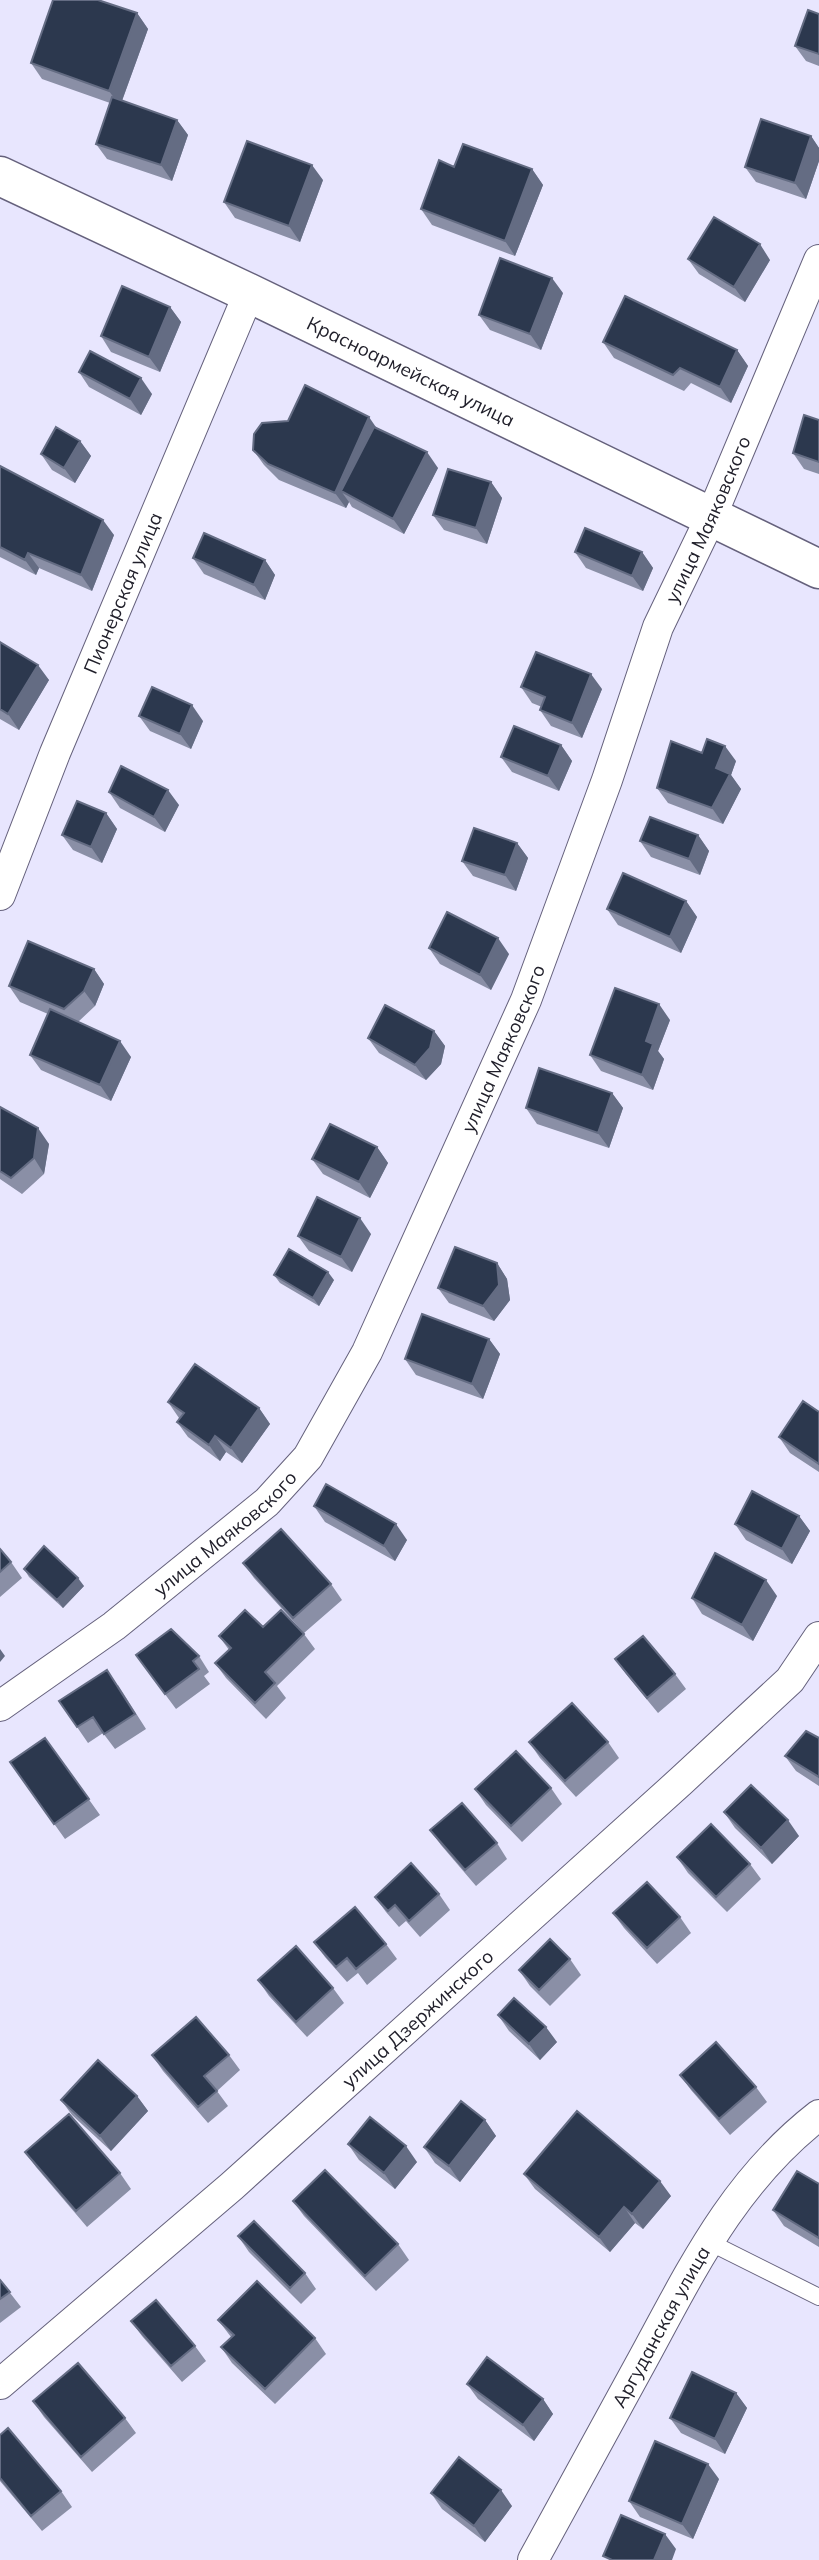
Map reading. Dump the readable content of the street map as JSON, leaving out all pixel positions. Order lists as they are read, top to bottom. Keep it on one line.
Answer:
{"streets":{"street":["Красноармейская улица","улица Маяковского","Пионерская улица","улица Дзержинского","Аргуданская улица"]},"crossings":[["Красноармейская улица","улица Маяковского"],["Красноармейская улица","Пионерская улица"]]}
